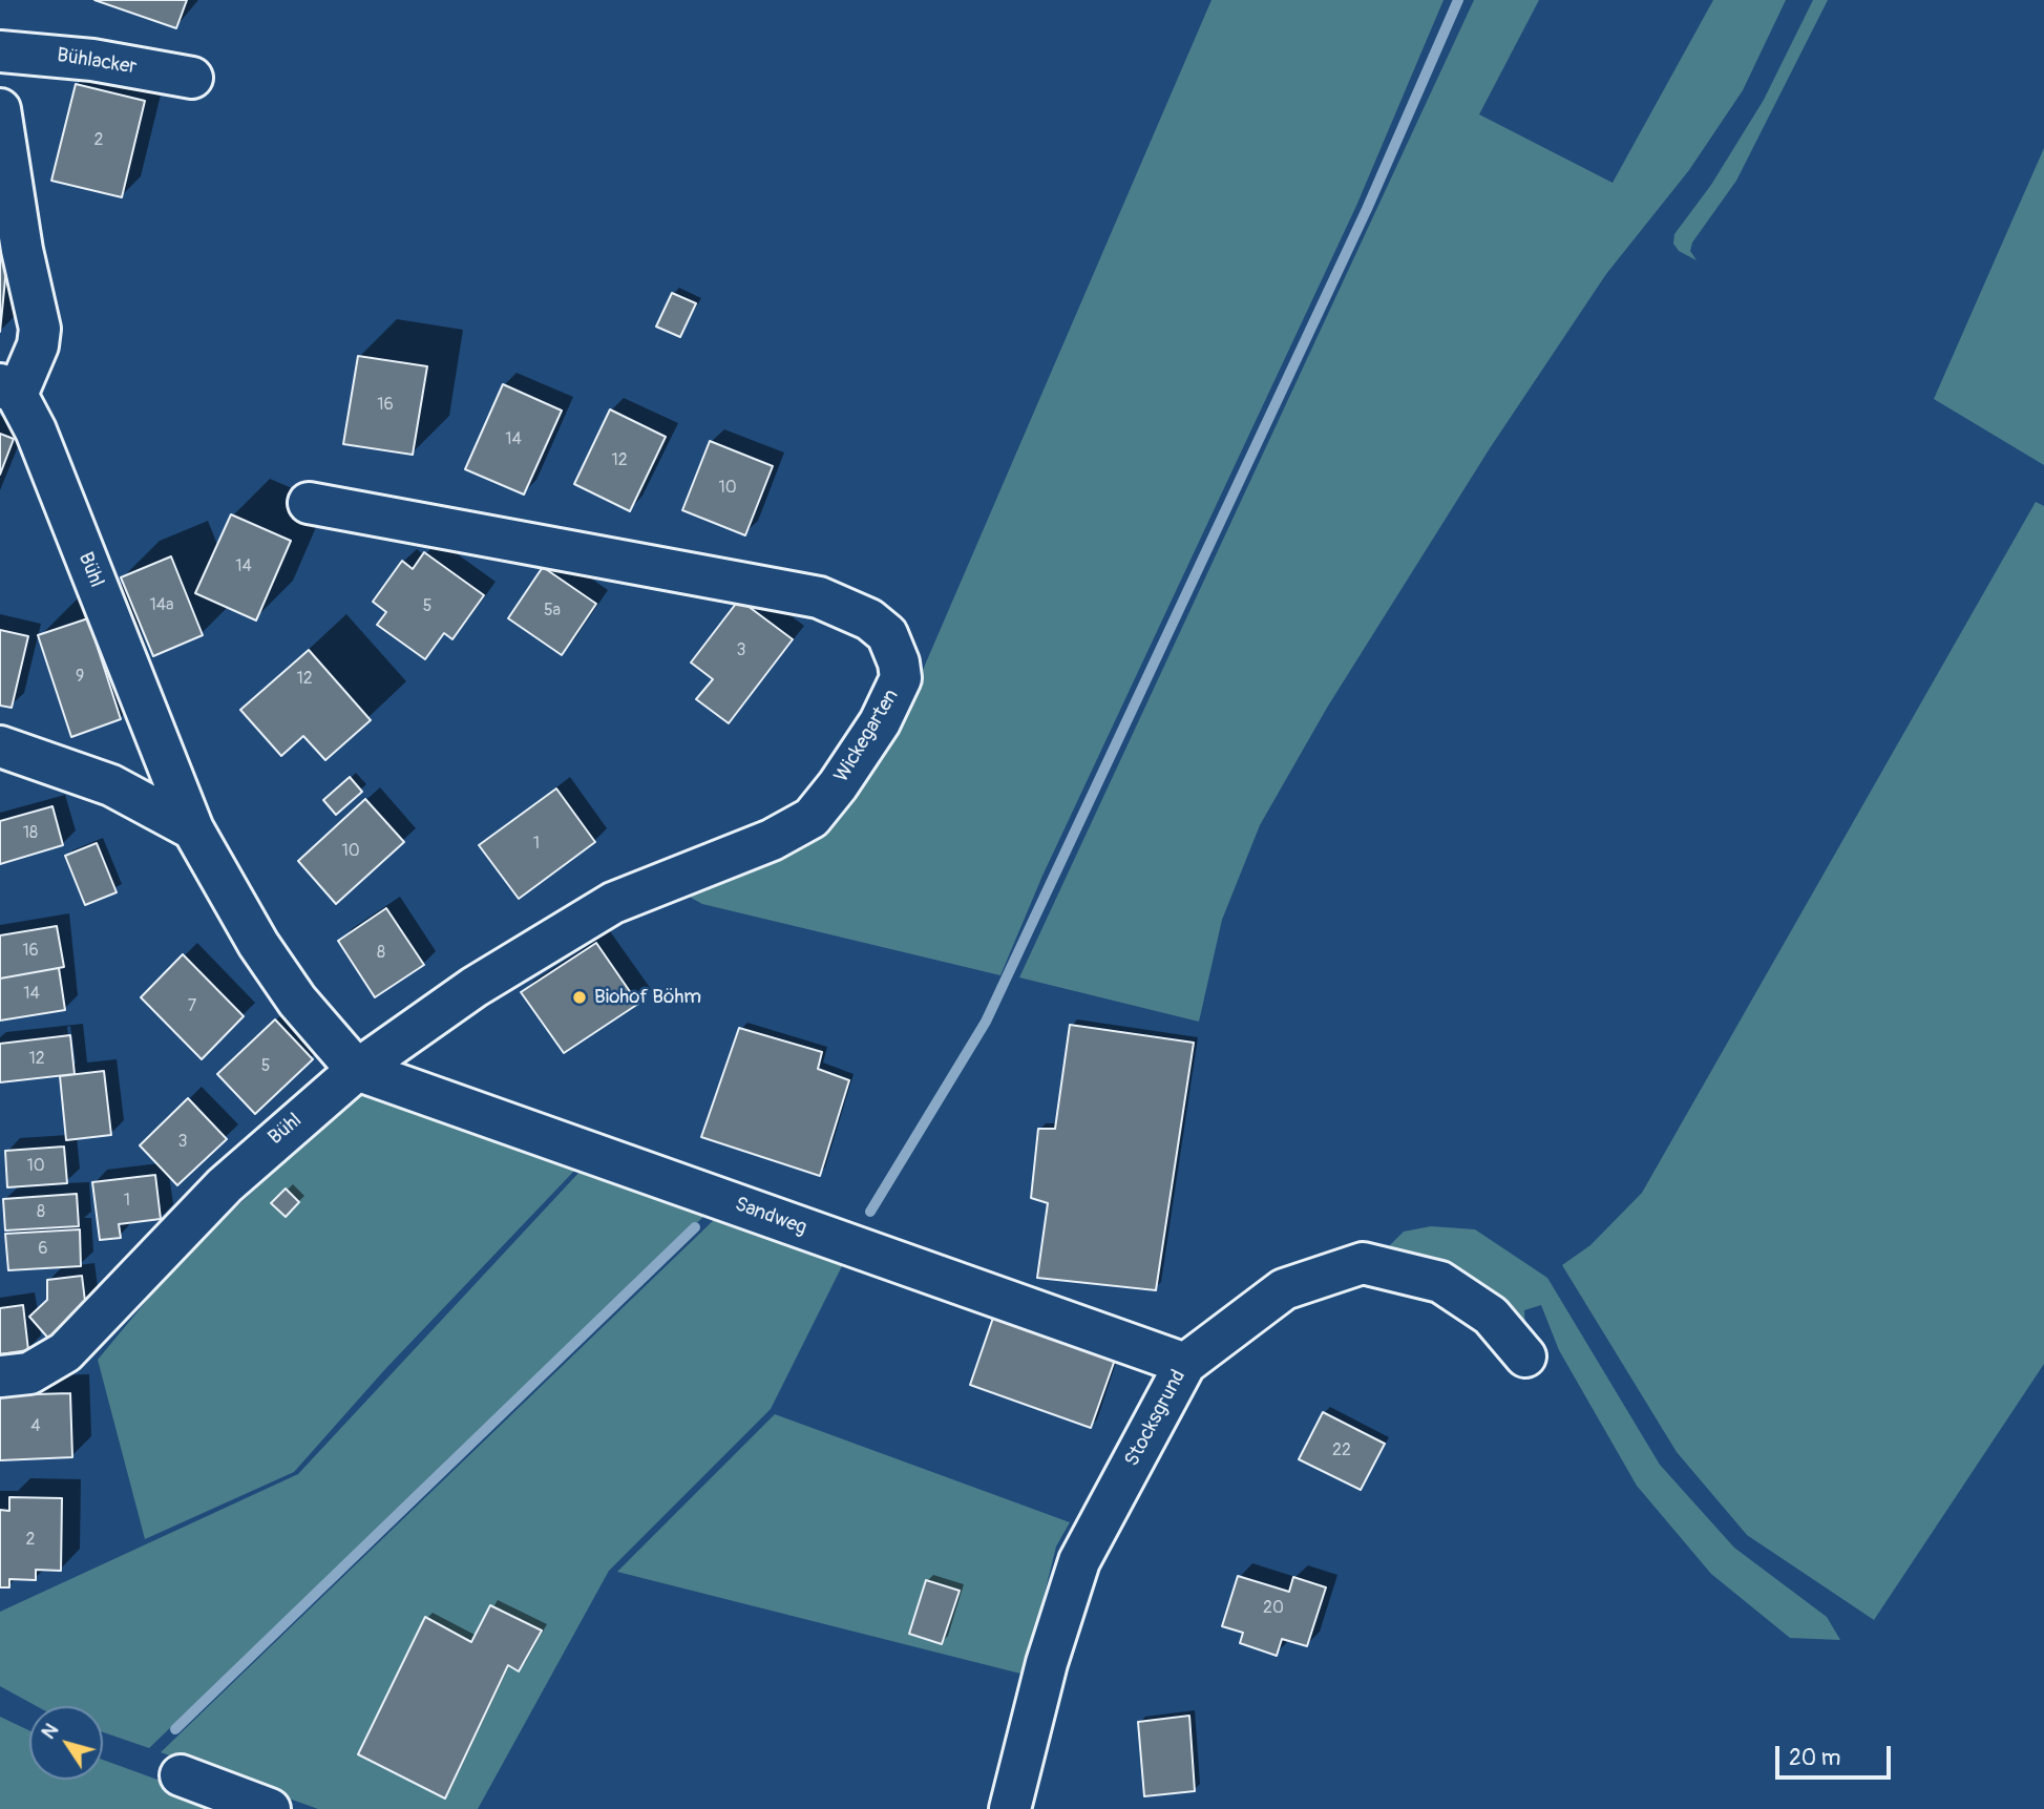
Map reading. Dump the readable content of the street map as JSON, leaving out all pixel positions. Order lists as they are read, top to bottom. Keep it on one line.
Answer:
{"streets":{"street":["Bühlacker","Bühl","Wickegarten","Sandweg","Stocksgrund"]},"crossings":[["Bühl","Wickegarten"],["Bühl","Sandweg"],["Wickegarten","Sandweg"],["Sandweg","Stocksgrund"]],"places":["Biohof Böhm"],"house_numbers":["2","16","14","12","10","14","14a","5","5a","3","9","12","18","1","10","16","8","14","7","12","5","3","10","1","8","6","4","22","2","20"],"scale_bar":"20 m","north":"top left"}
